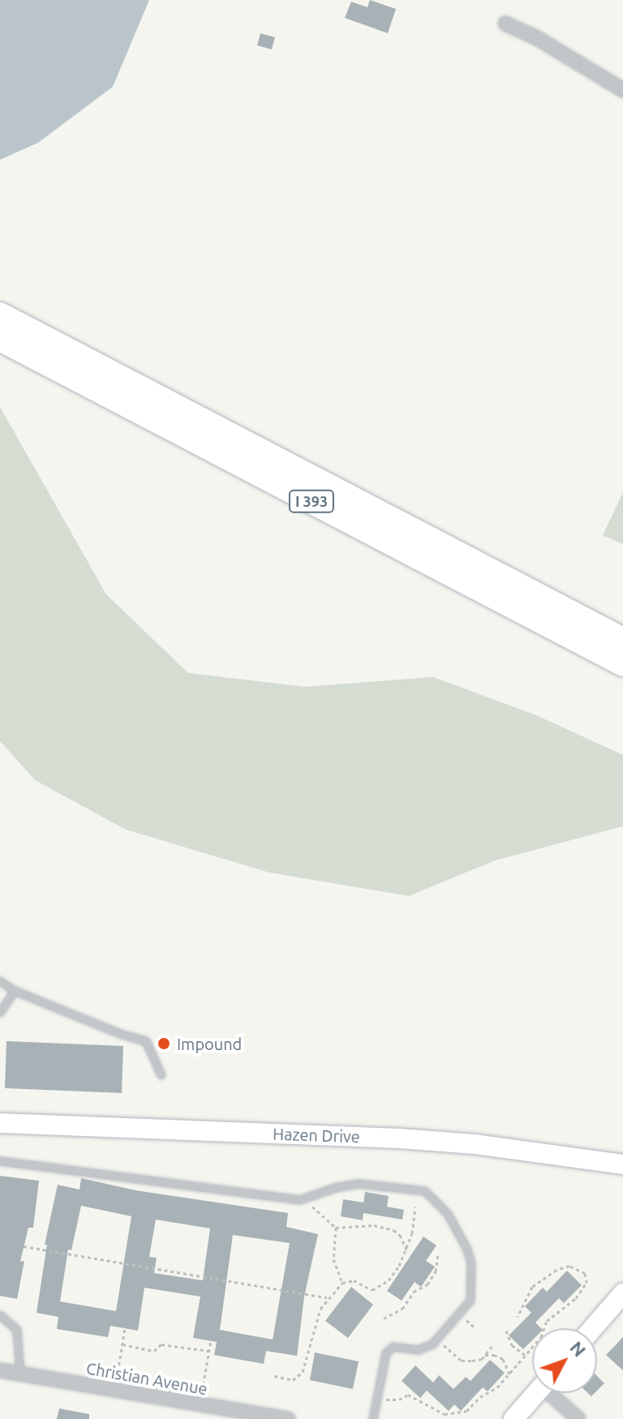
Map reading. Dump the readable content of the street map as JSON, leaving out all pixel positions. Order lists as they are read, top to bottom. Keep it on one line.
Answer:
{"streets":{"highway":["I 393"],"street":["Hazen Drive","Christian Avenue"]},"places":["Impound"],"north":"top right"}
